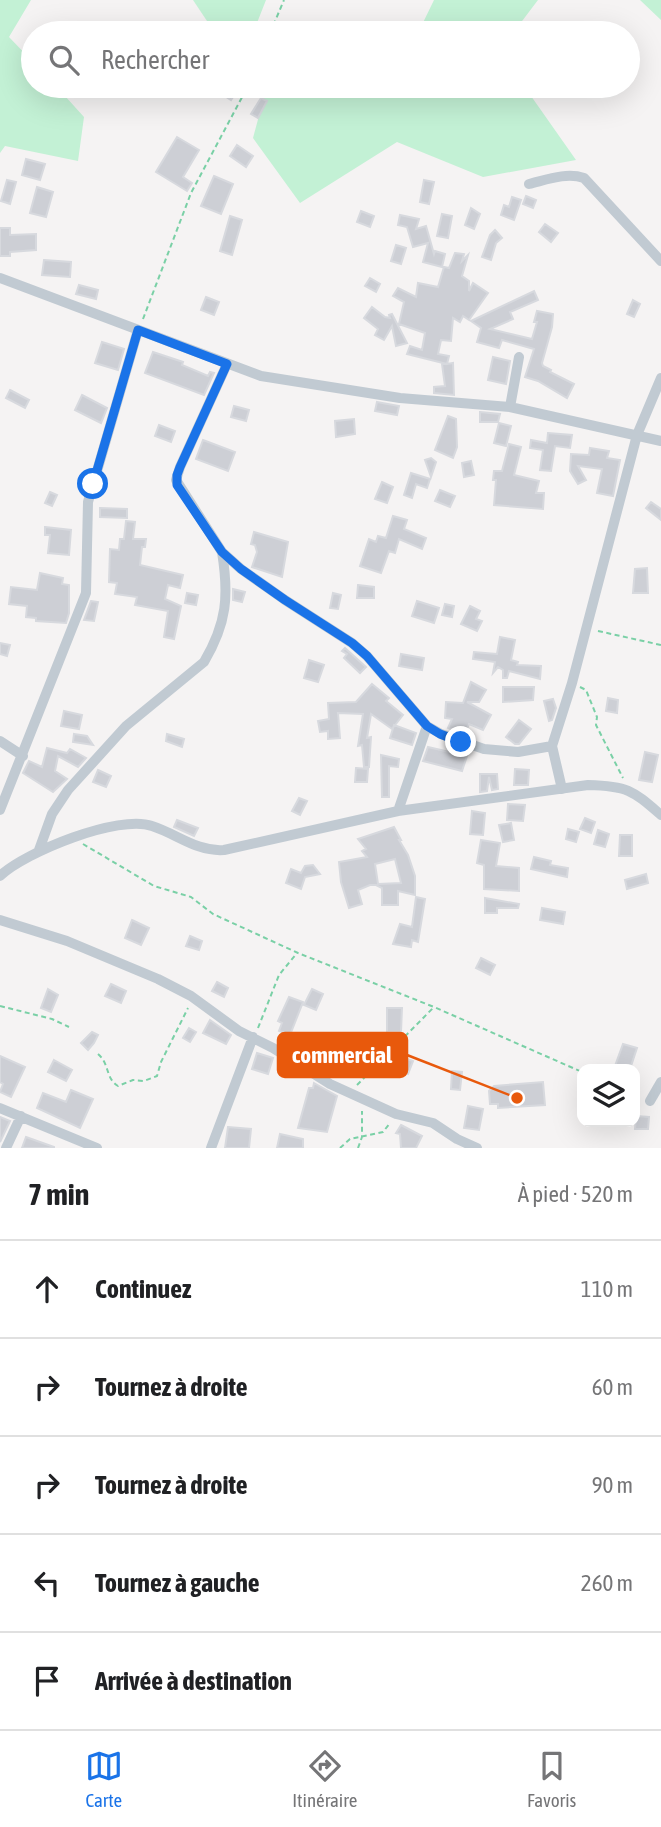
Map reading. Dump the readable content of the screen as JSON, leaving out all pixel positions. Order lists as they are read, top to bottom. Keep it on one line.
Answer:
{"places":["commercial"],"page":{"search":"Rechercher","heading":["7 min","À pied · 520 m"],"list":[["Continuez","110 m"],["Tournez à droite","60 m"],["Tournez à droite","90 m"],["Tournez à gauche","260 m"],"Arrivée à destination"],"nav":["Carte","Itinéraire","Favoris"]}}
